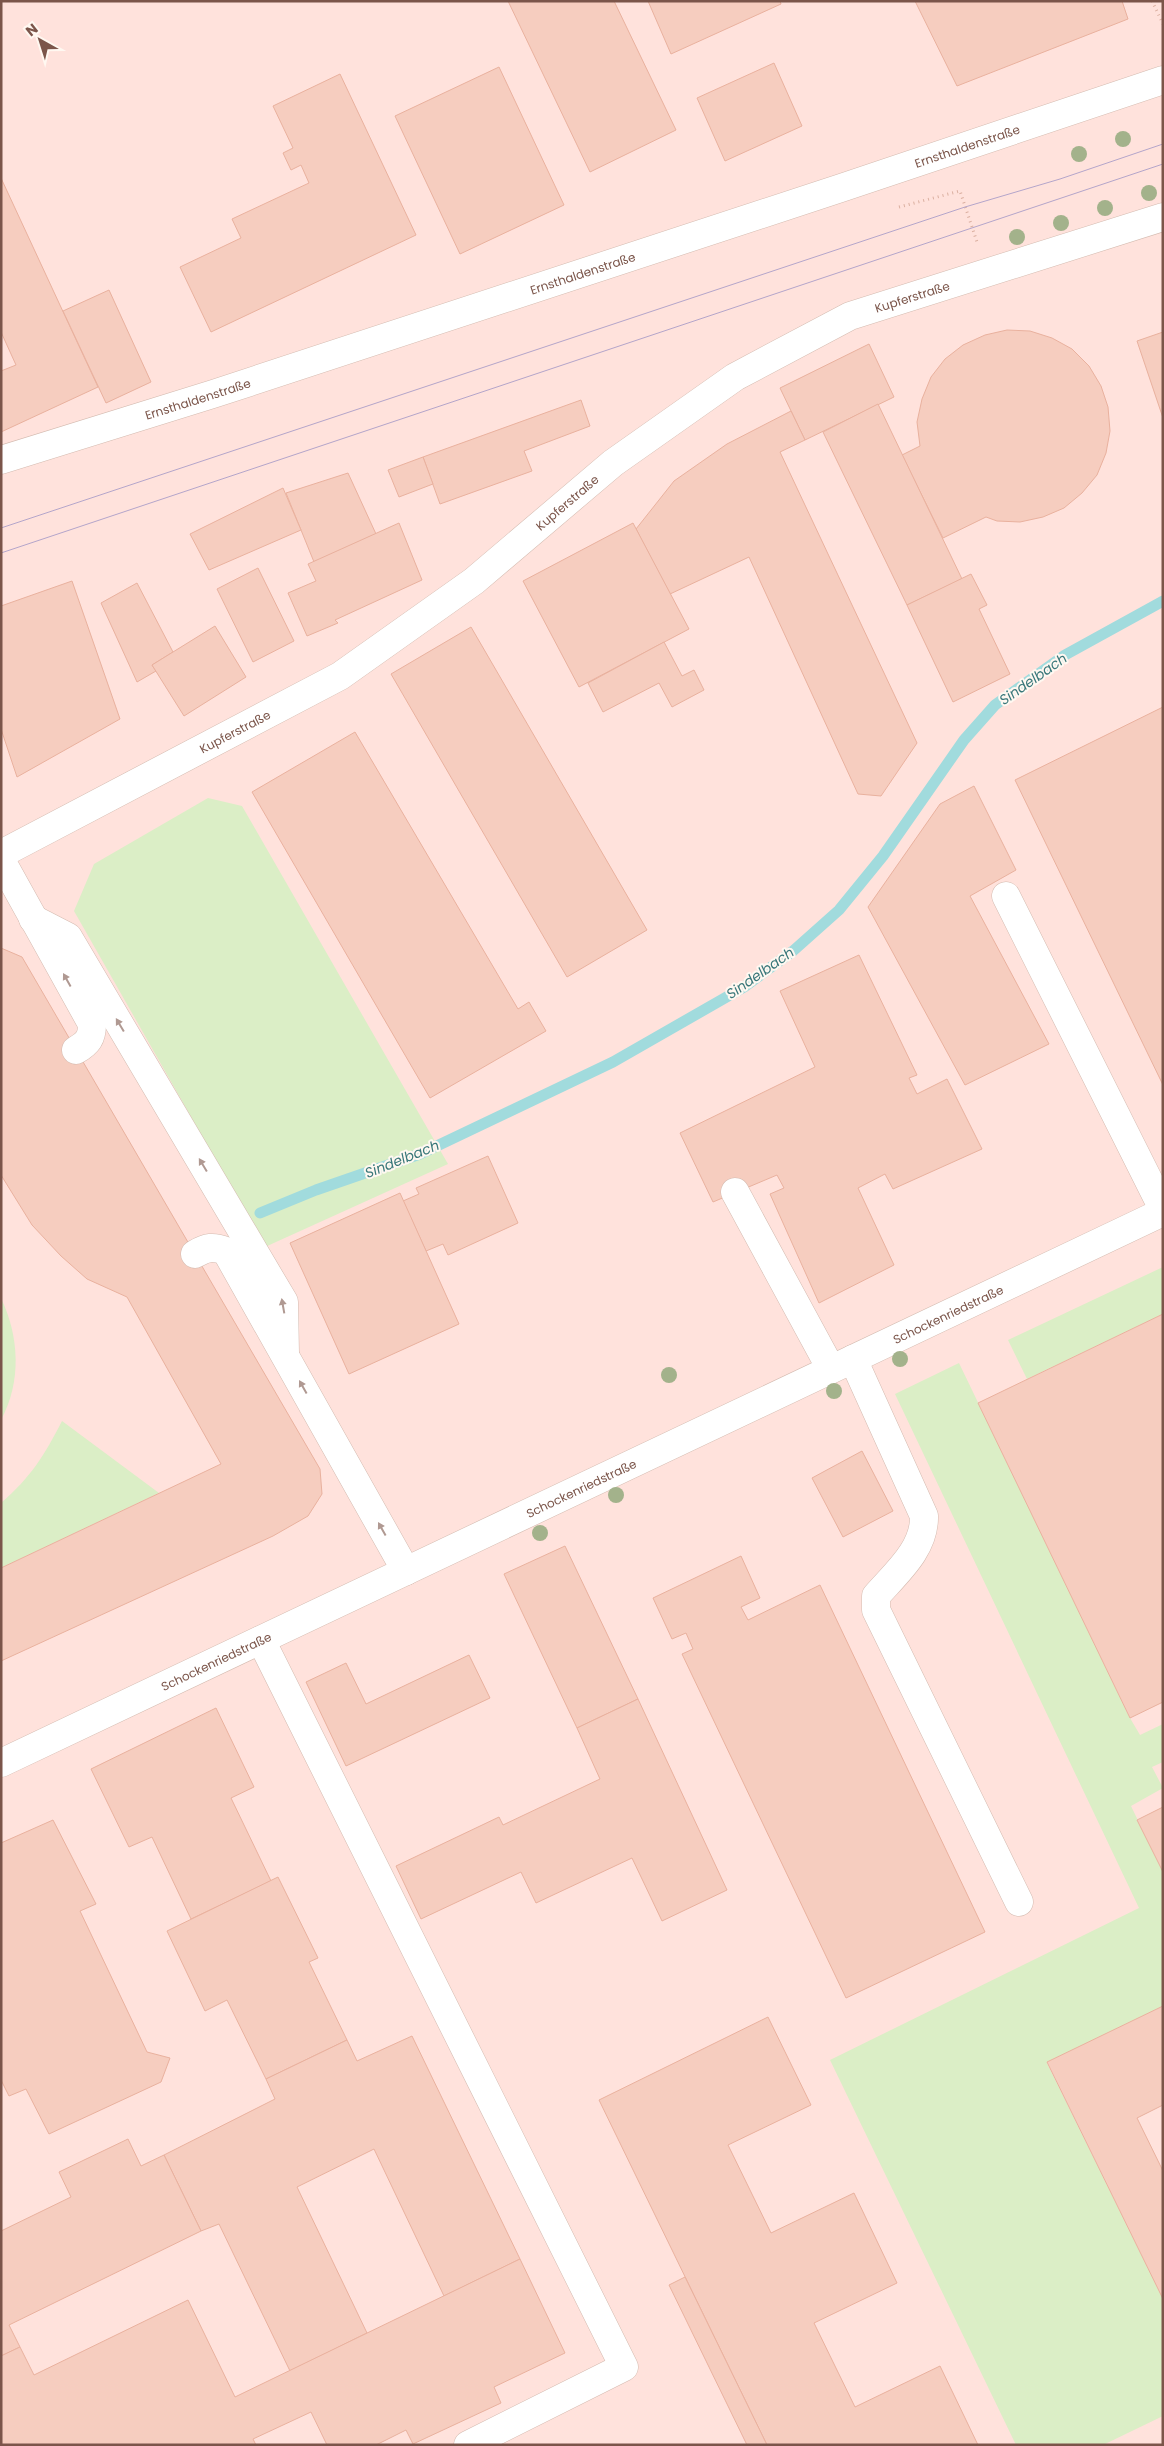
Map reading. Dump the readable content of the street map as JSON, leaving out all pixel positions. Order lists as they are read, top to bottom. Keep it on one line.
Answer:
{"streets":{"street":["Ernsthaldenstraße","Kupferstraße","Schockenriedstraße"]},"water":["Sindelbach"],"north":"top left"}
